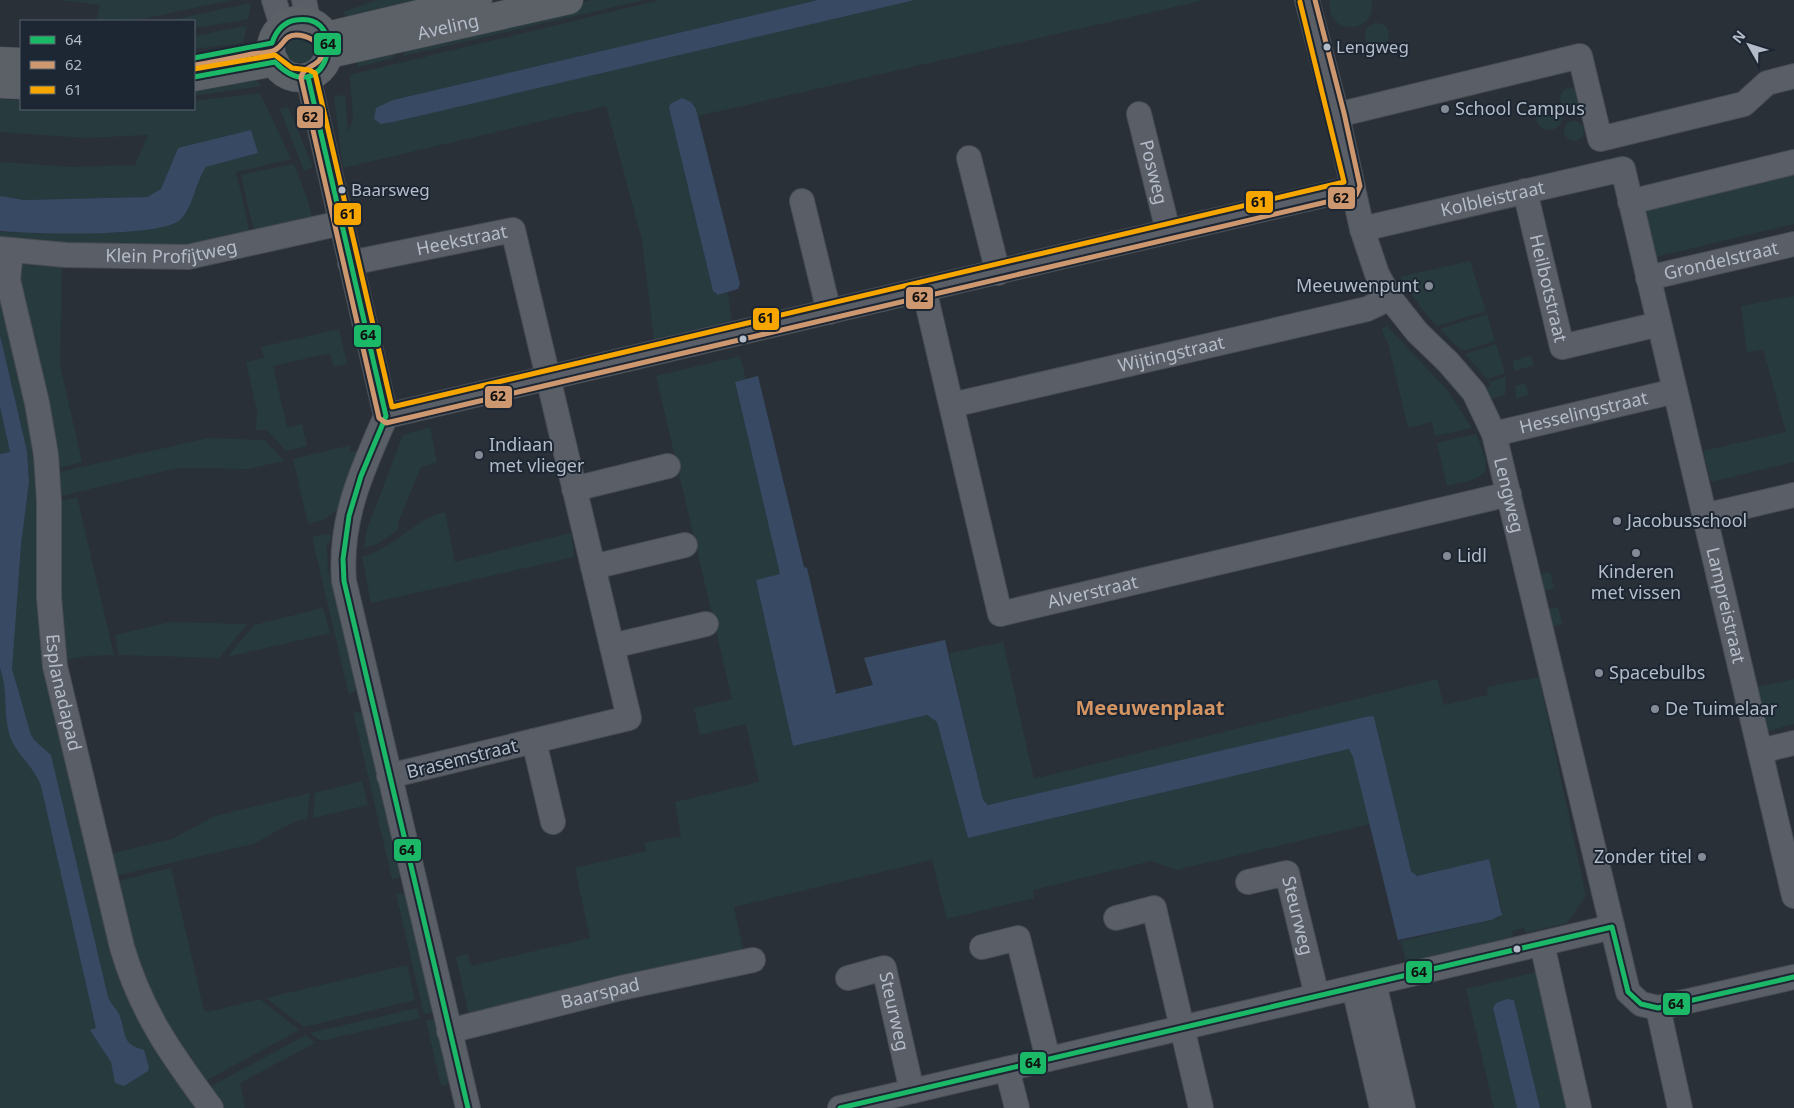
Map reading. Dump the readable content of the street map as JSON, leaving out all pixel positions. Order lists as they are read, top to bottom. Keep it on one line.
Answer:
{"streets":{"main road":["Aveling"],"street":["Posweg","Kolbleistraat","Heekstraat","Klein Profijtweg","Grondelstraat","Heilbotstraat","Wijtingstraat","Hesselingstraat","Lengweg","Alverstraat","Lampreistraat","Esplanadapad","Brasemstraat","Steurweg","Baarspad"]},"crossings":[["Kolbleistraat","Heilbotstraat"],["Kolbleistraat","Lengweg"],["Kolbleistraat","Lampreistraat"],["Heekstraat","Brasemstraat"],["Klein Profijtweg","Esplanadapad"],["Grondelstraat","Lampreistraat"],["Heilbotstraat","Lampreistraat"],["Wijtingstraat","Lengweg"],["Wijtingstraat","Alverstraat"],["Hesselingstraat","Lengweg"],["Hesselingstraat","Lampreistraat"],["Lengweg","Alverstraat"],["Lengweg","Lampreistraat"]],"districts":["Meeuwenplaat"],"places":["Lengweg","School Campus","Baarsweg","Meeuwenpunt","Indiaan met vlieger","Jacobusschool","Kinderen met vissen","Lidl","Spacebulbs","De Tuimelaar","Zonder titel"],"lines":["transit line 62","transit line 61","transit line 64"],"legend":["64","62","61"],"north":"top left"}
